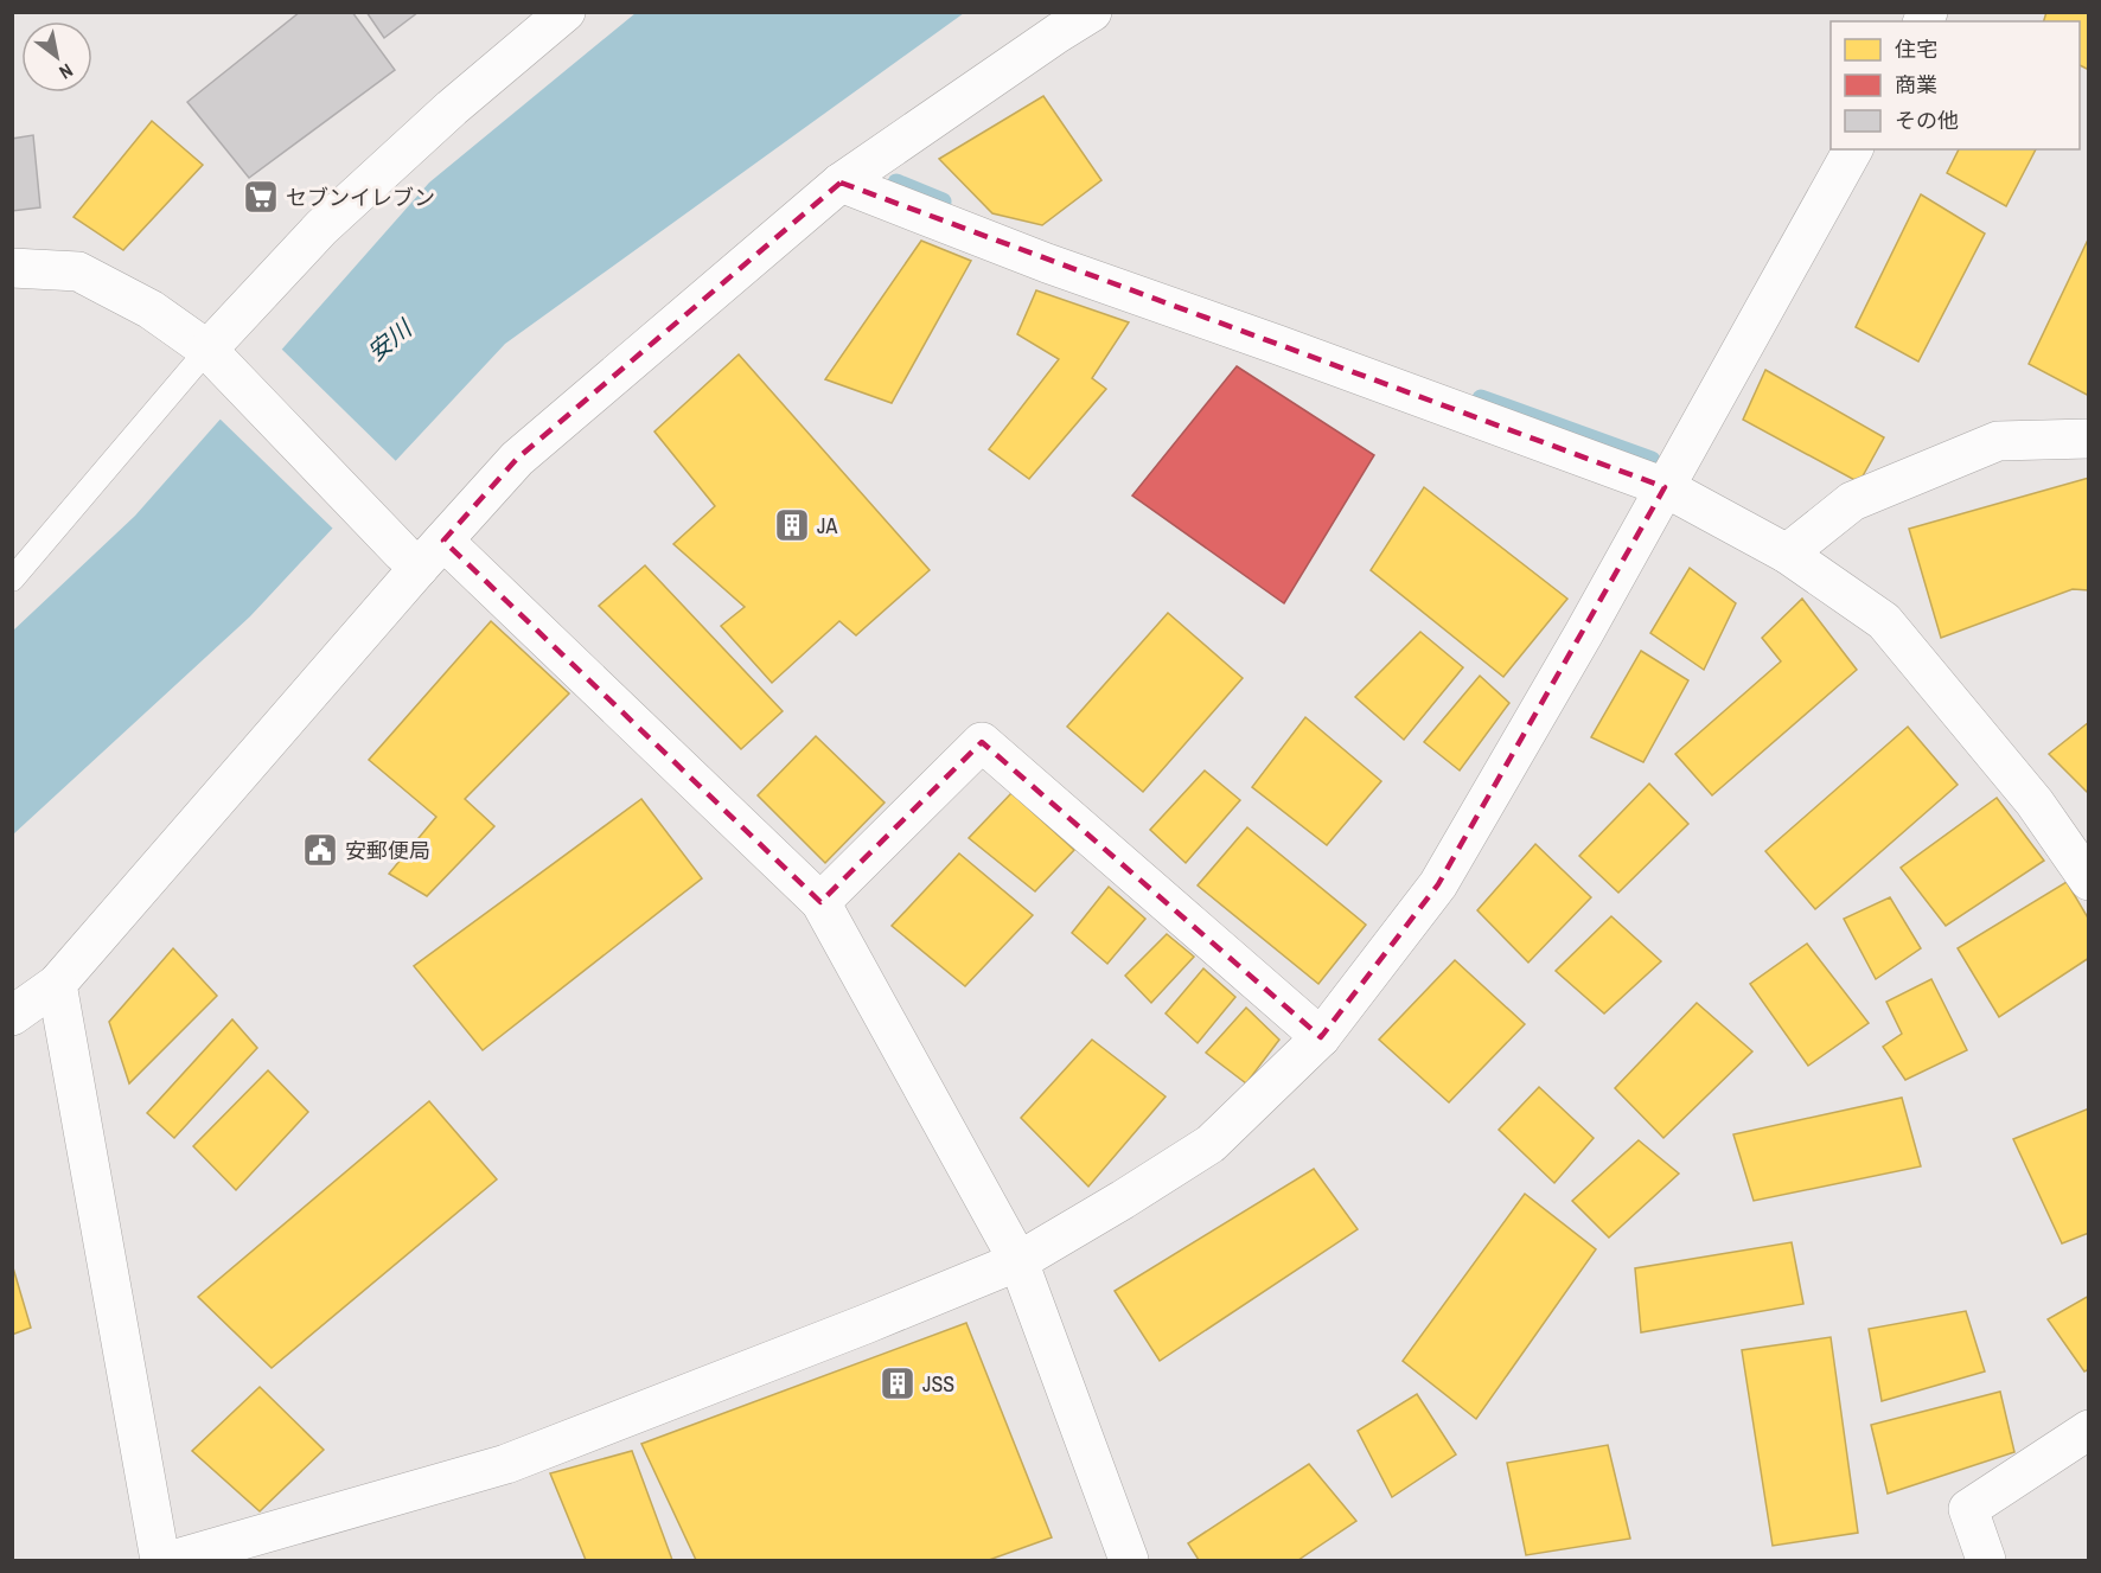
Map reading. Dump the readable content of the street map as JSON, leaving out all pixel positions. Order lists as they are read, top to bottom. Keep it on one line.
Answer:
{"water":["安川"],"places":{"supermarket":["セブンイレブン"],"building":["JA","JSS"],"public building":["安郵便局"]},"legend":["住宅","商業","その他"],"north":"bottom right"}
